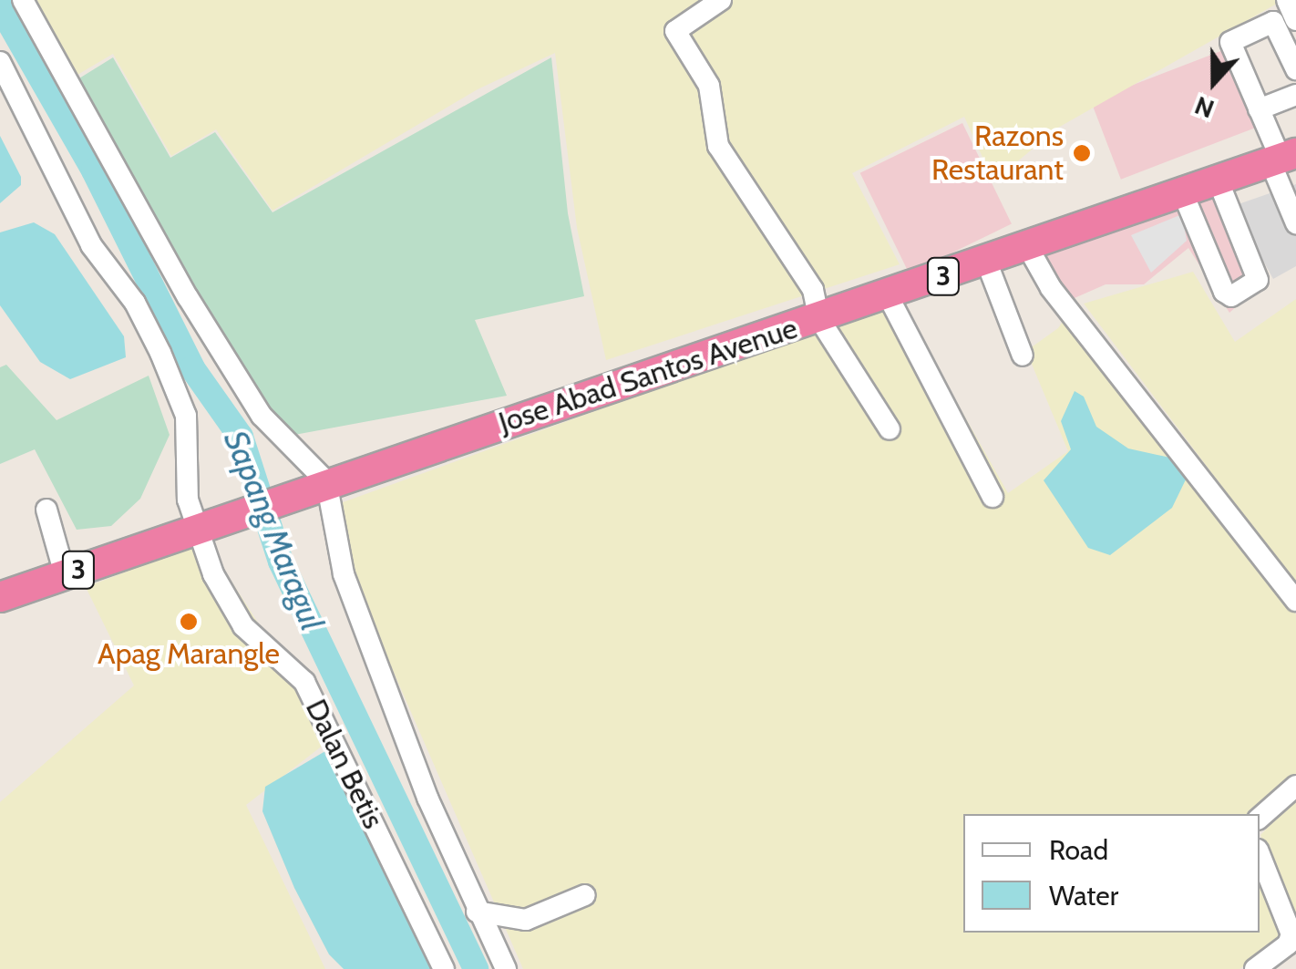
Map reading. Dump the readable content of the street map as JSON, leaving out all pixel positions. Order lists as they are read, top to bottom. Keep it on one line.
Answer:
{"streets":{"highway":["3","Jose Abad Santos Avenue"],"street":["Dalan Betis"]},"crossings":[["Jose Abad Santos Avenue","Dalan Betis"]],"water":["Sapang Maragul"],"places":["Razons Restaurant","Apag Marangle"],"legend":["Road","Water"],"north":"bottom"}
